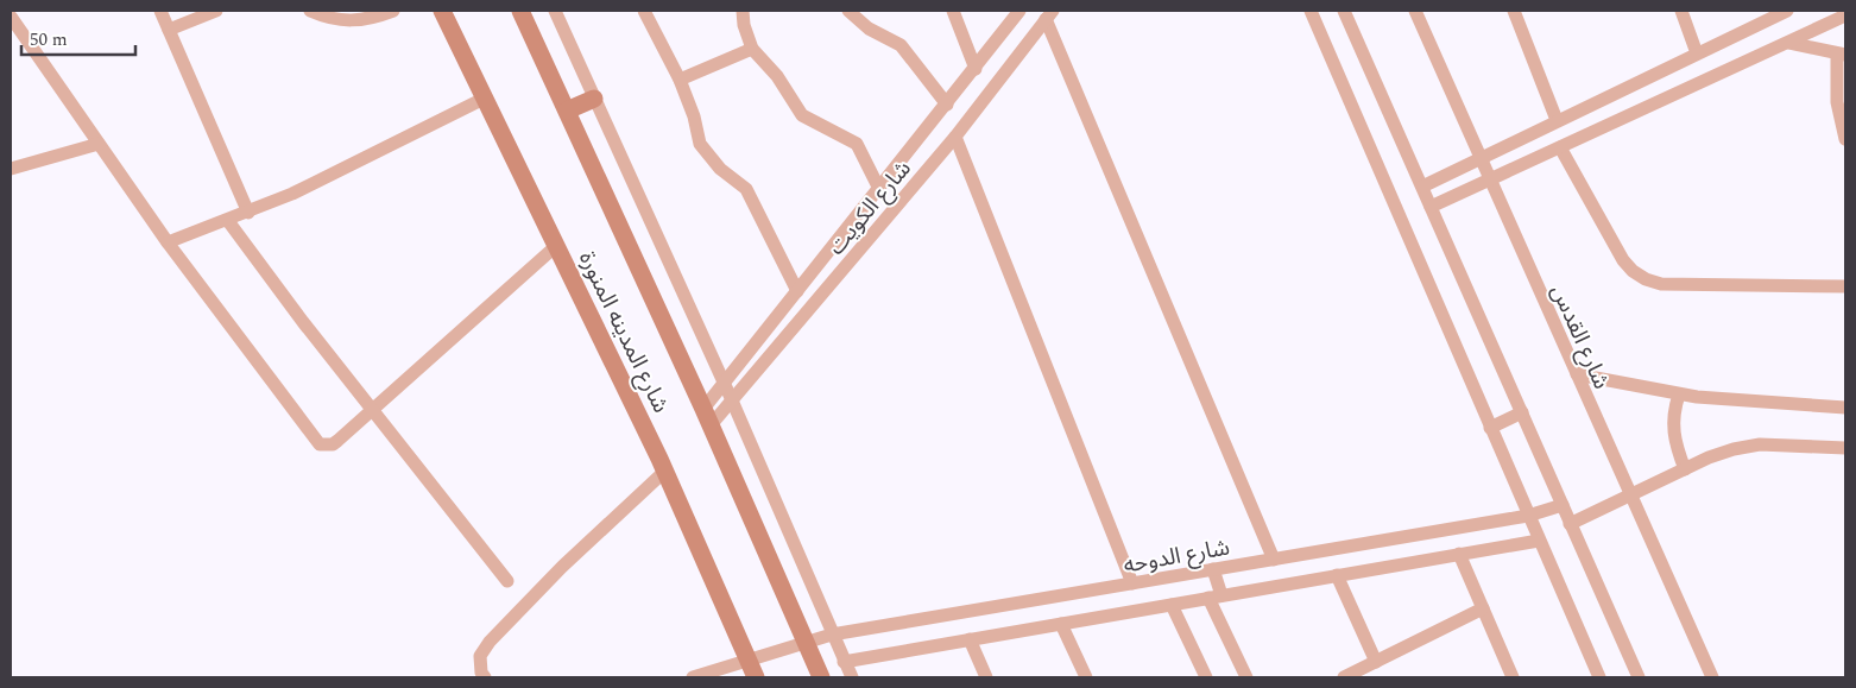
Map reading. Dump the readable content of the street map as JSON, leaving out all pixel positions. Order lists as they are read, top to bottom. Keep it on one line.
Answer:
{"streets":{"main road":["شارع المدينه المنورة"],"street":["شارع الكويت","شارع القدس","شارع الدوحه"]},"crossings":[["شارع الكويت","شارع المدينه المنورة"],["شارع المدينه المنورة","شارع الدوحه"]],"scale_bar":"50 m"}
